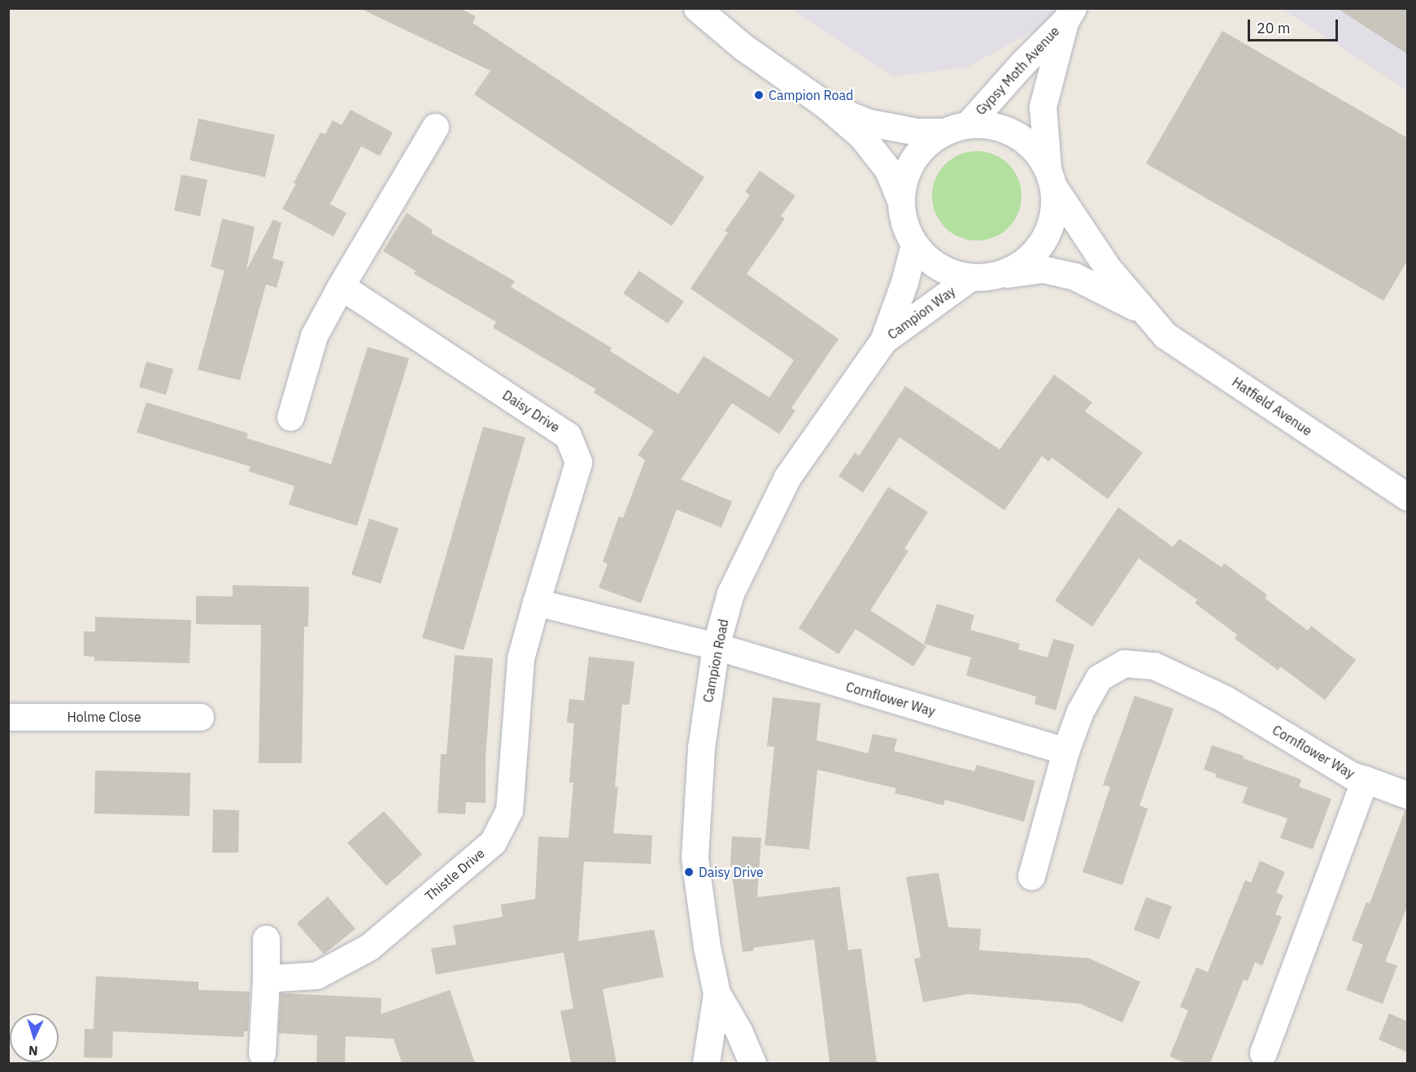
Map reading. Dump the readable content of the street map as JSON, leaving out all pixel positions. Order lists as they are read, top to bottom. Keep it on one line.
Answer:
{"streets":{"street":["Gypsy Moth Avenue","Campion Way","Hatfield Avenue","Daisy Drive","Campion Road","Cornflower Way","Holme Close","Thistle Drive"]},"crossings":[["Gypsy Moth Avenue","Campion Way"],["Gypsy Moth Avenue","Hatfield Avenue"],["Campion Way","Hatfield Avenue"],["Campion Way","Campion Road"],["Daisy Drive","Thistle Drive"],["Campion Road","Cornflower Way"]],"places":["Campion Road","Daisy Drive"],"scale_bar":"20 m","north":"bottom"}
